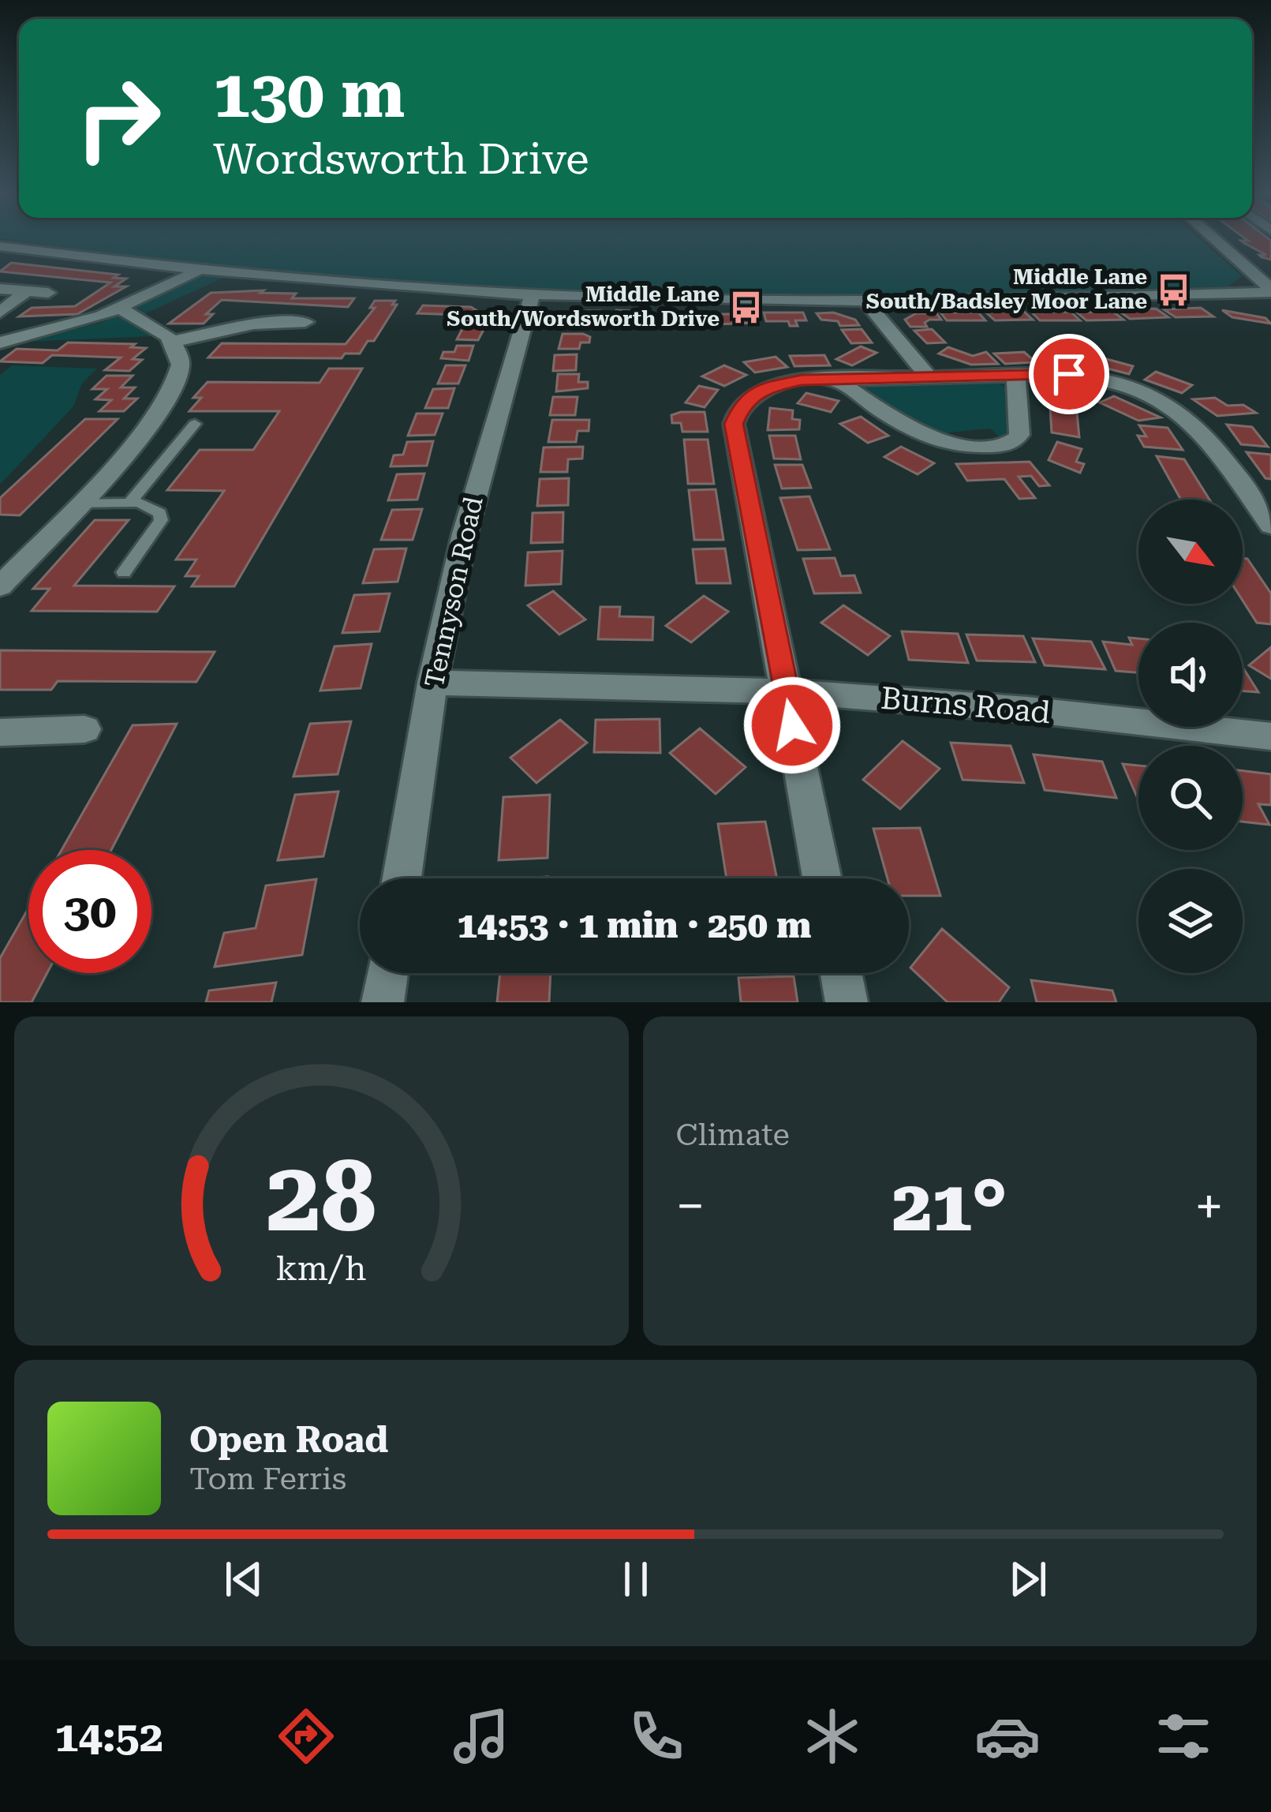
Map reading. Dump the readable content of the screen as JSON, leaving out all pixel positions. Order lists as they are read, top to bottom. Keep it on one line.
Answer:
{"streets":{"street":["Tennyson Road","Burns Road"]},"crossings":[["Tennyson Road","Burns Road"]],"places":{"bus stop":["Middle Lane South/Badsley Moor Lane","Middle Lane South/Wordsworth Drive"]},"north":"bottom right","page":{"turn":["130 m","Wordsworth Drive"],"limit":"30","trip":"14:53 · 1 min · 250 m","tile":"Climate","heat":["−","21°","+"],"song":["Open Road","Tom Ferris"],"tabs":"14:52","gauge":["28","km/h"]}}
